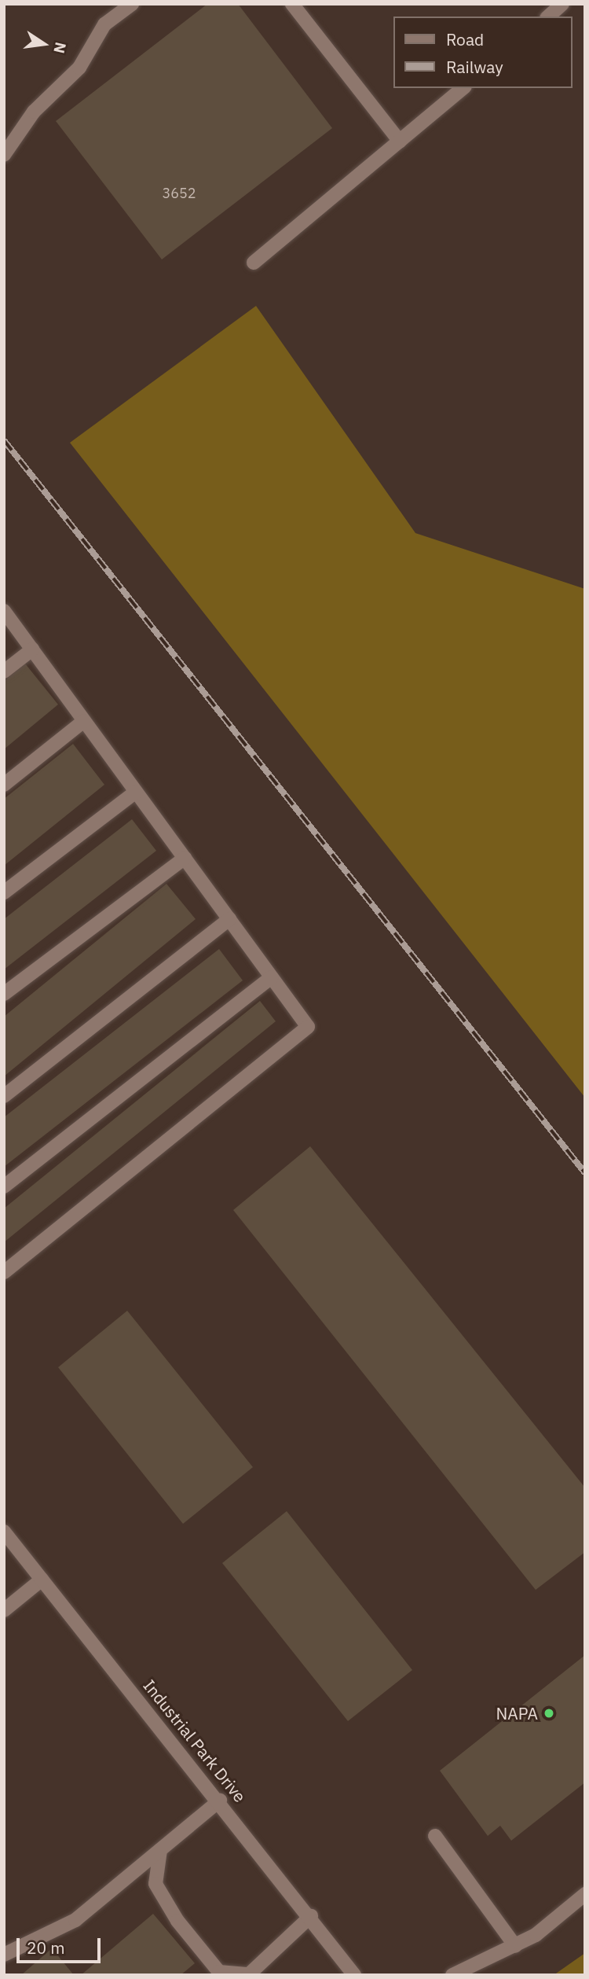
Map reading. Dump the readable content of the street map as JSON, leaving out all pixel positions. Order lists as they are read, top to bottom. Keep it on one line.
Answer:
{"streets":{"street":["Industrial Park Drive"]},"places":["NAPA"],"house_numbers":["3652"],"legend":["Road","Railway"],"scale_bar":"20 m","north":"right"}
